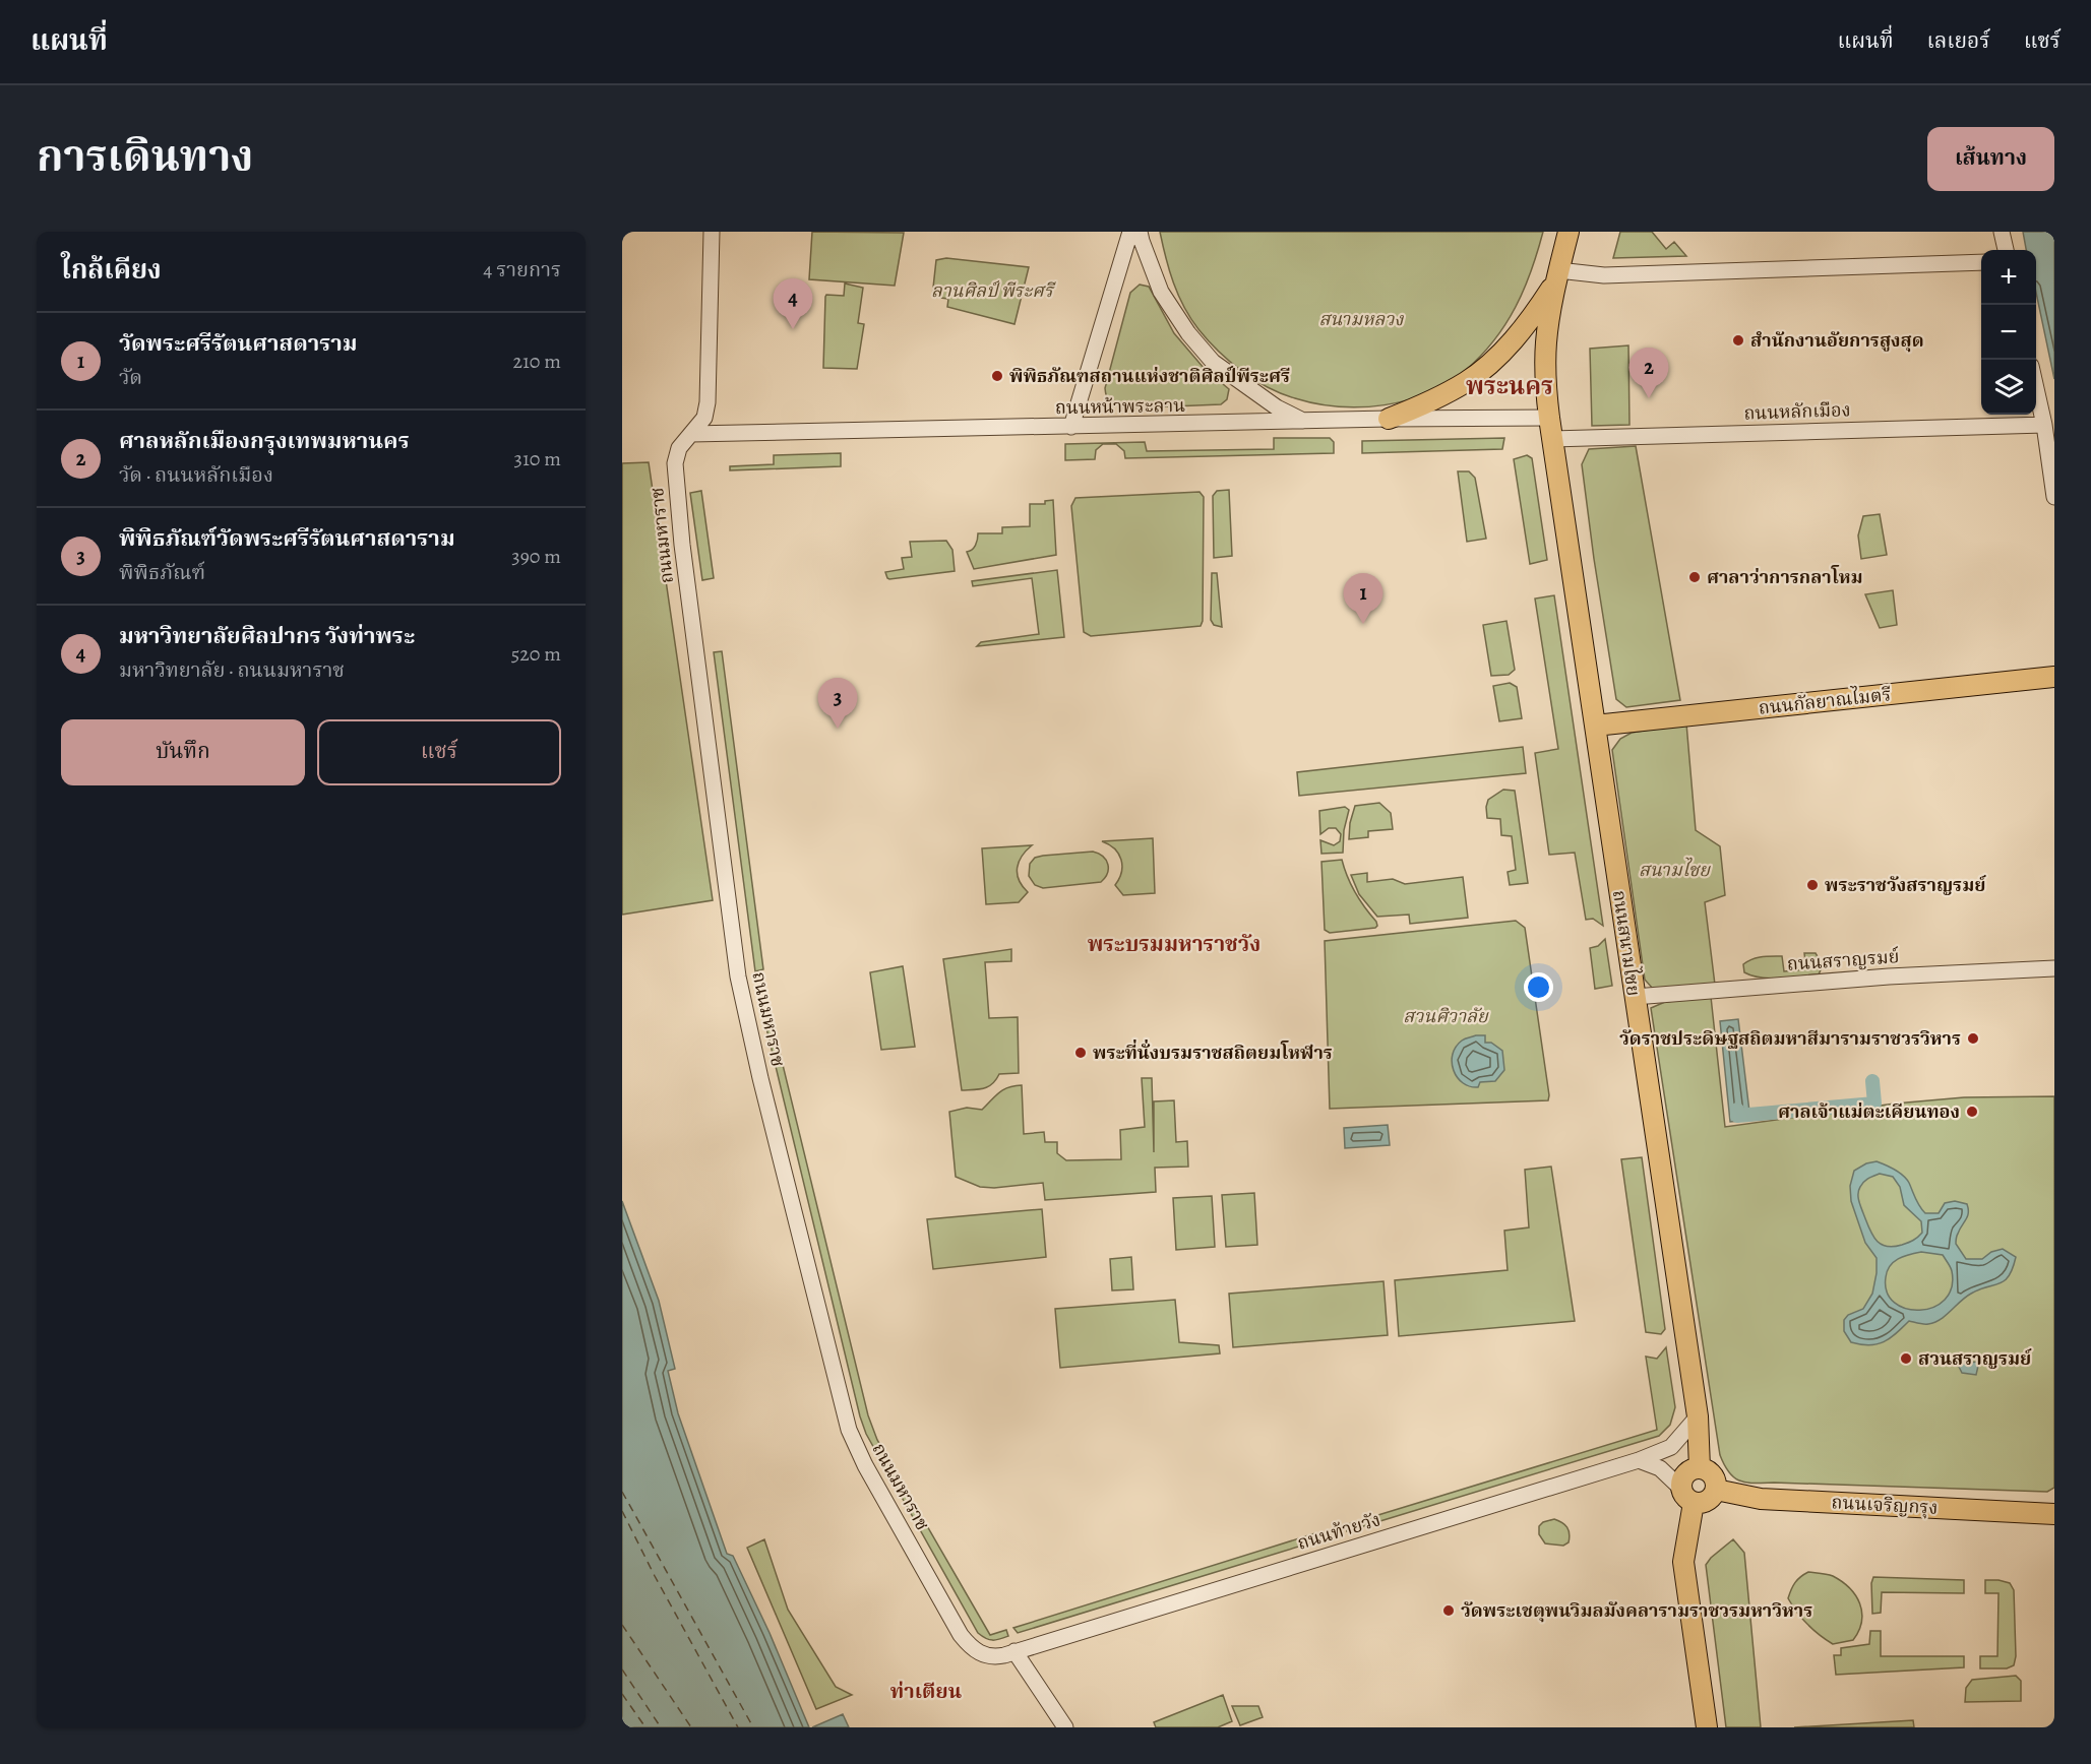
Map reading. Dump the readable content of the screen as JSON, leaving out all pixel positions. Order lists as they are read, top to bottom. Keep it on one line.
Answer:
{"streets":{"main road":["ถนนกัลยาณไมตรี","ถนนสนามไชย","ถนนเจริญกรุง"],"street":["ถนนหน้าพระลาน","ถนนหลักเมือง","ถนนมหาราช","ถนนสราญรมย์","ถนนท้ายวัง"]},"crossings":[["ถนนหน้าพระลาน","ถนนมหาราช"],["ถนนหน้าพระลาน","ถนนสนามไชย"],["ถนนหลักเมือง","ถนนสนามไชย"],["ถนนมหาราช","ถนนท้ายวัง"],["ถนนกัลยาณไมตรี","ถนนสนามไชย"],["ถนนสนามไชย","ถนนสราญรมย์"],["ถนนสนามไชย","ถนนเจริญกรุง"],["ถนนสนามไชย","ถนนท้ายวัง"]],"districts":["พระนคร","พระบรมมหาราชวัง","ท่าเตียน"],"parks":["ลานศิลป์ พีระศรี","สนามหลวง","สนามไชย","สวนศิวาลัย"],"places":["สำนักงานอัยการสูงสุด","พิพิธภัณฑสถานแห่งชาติศิลป์พีระศรี","ศาลาว่าการกลาโหม","พระราชวังสราญรมย์","วัดราชประดิษฐสถิตมหาสีมารามราชวรวิหาร","พระที่นั่งบรมราชสถิตยมโหฬาร","ศาลเจ้าแม่ตะเคียนทอง","สวนสราญรมย์","วัดพระเชตุพนวิมลมังคลารามราชวรมหาวิหาร"],"page":{"header":"แผนที่","nav":["แผนที่","เลเยอร์","แชร์"],"title":"การเดินทาง","buttons":["เส้นทาง",["บันทึก","แชร์"]],"heading":["ใกล้เคียง","4 รายการ"],"map_buttons":["+","−"],"pins":["4","2","1","3"],"list":[{"mark":"1","name":"วัดพระศรีรัตนศาสดาราม","note":"วัด","value":"210 m"},{"mark":"2","name":"ศาลหลักเมืองกรุงเทพมหานคร","note":"วัด · ถนนหลักเมือง","value":"310 m"},{"mark":"3","name":"พิพิธภัณฑ์วัดพระศรีรัตนศาสดาราม","note":"พิพิธภัณฑ์","value":"390 m"},{"mark":"4","name":"มหาวิทยาลัยศิลปากร วังท่าพระ","note":"มหาวิทยาลัย · ถนนมหาราช","value":"520 m"}]}}
